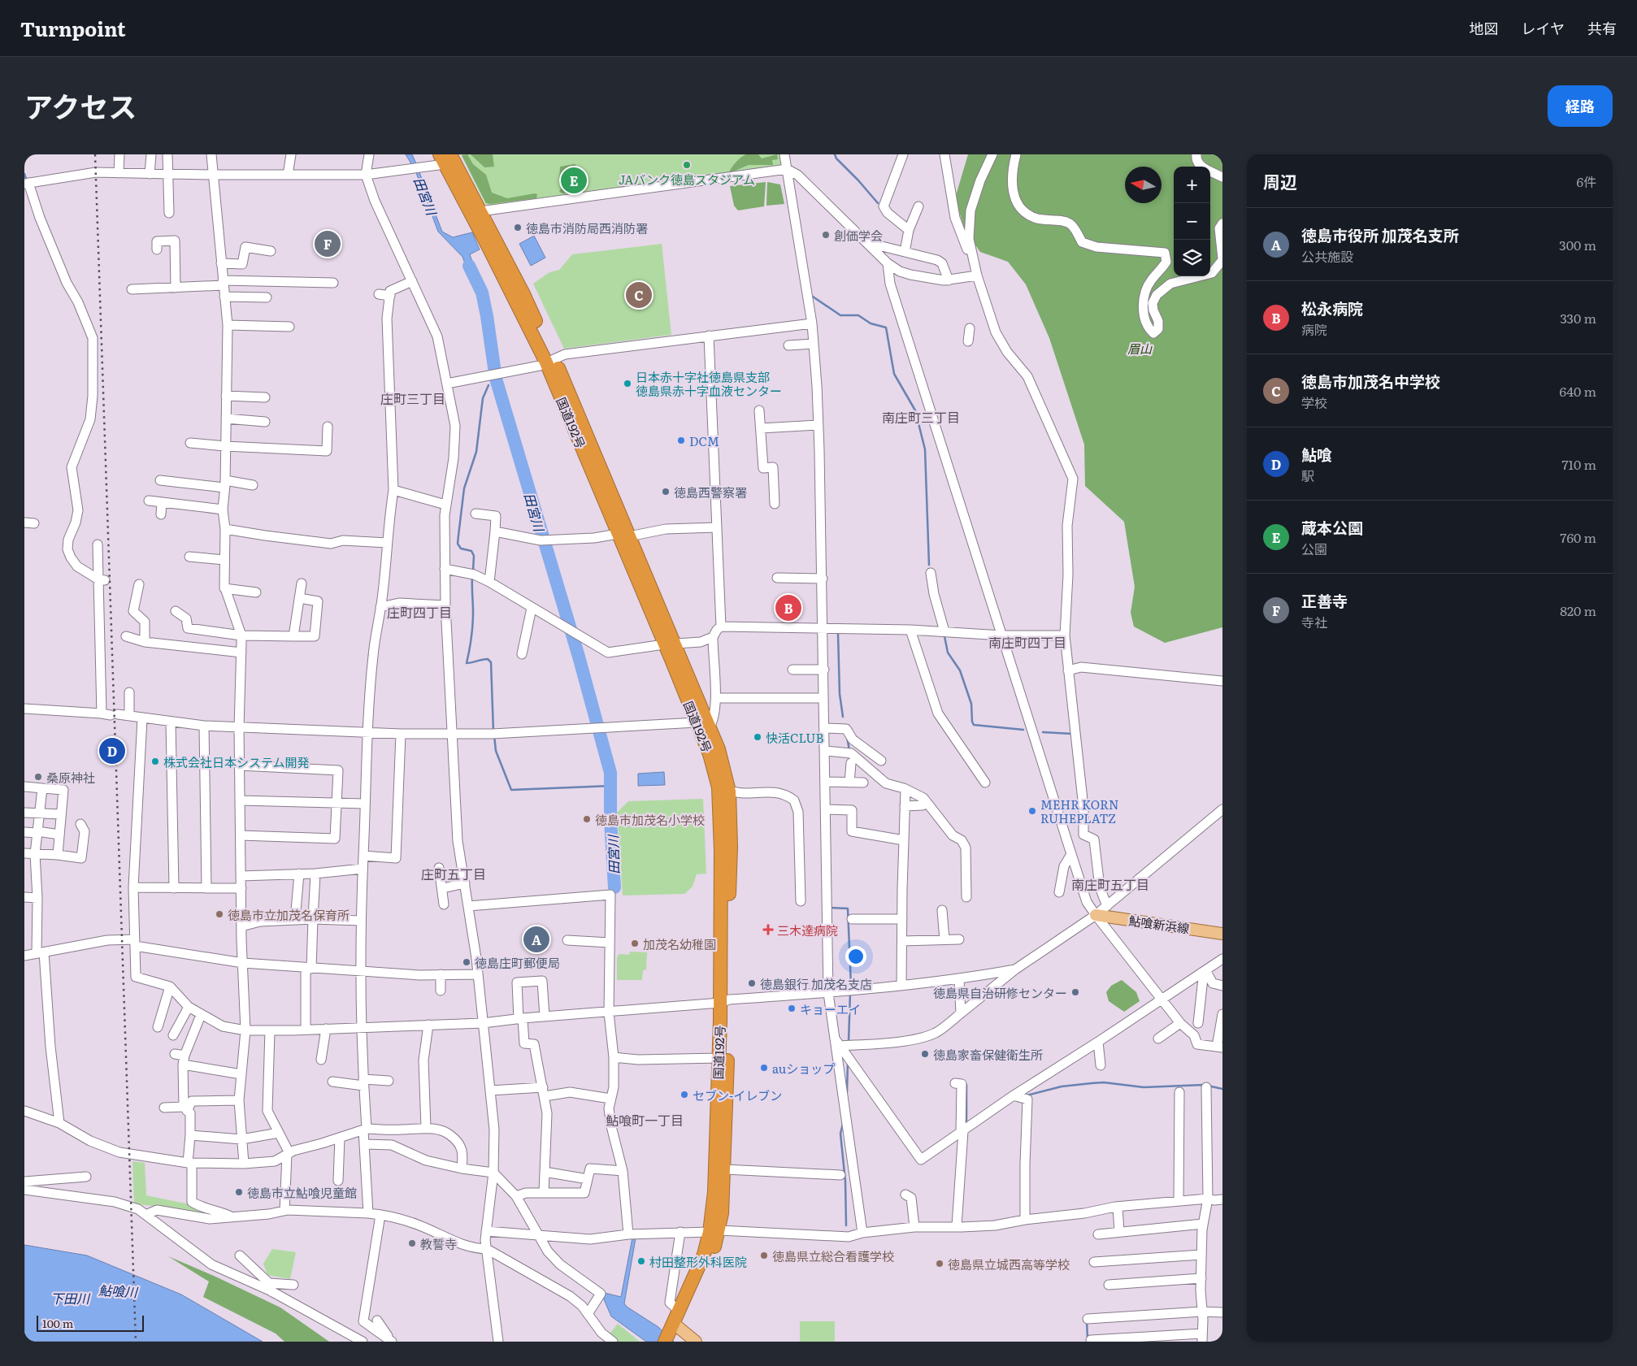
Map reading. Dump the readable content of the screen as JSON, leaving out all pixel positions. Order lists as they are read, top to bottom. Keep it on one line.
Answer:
{"streets":{"highway":["国道192号"],"main road":["鮎喰新浜線"]},"districts":["庄町三丁目","南庄町三丁目","庄町四丁目","南庄町四丁目","庄町五丁目","南庄町五丁目","鮎喰町一丁目"],"water":["田宮川","鮎喰川","下田川"],"parks":["眉山"],"places":{"other":["JAバンク徳島スタジアム","徳島市消防局西消防署","創価学会","日本赤十字社徳島県支部 徳島県赤十字血液センター","DCM","徳島西警察署","快活CLUB","株式会社日本システム開発","桑原神社","MEHR KORN RUHEPLATZ","徳島市加茂名小学校","徳島市立加茂名保育所","加茂名幼稚園","徳島庄町郵便局","徳島銀行 加茂名支店","徳島県自治研修センター","キョーエイ","徳島家畜保健衛生所","auショップ","セブン-イレブン","徳島市立鮎喰児童館","教誓寺","徳島県立総合看護学校","村田整形外科医院","徳島県立城西高等学校"],"health":["三木達病院"]},"scale_bar":"100 m","north":"left","page":{"header":"Turnpoint","nav":["地図","レイヤ","共有"],"title":"アクセス","buttons":"経路","heading":["周辺","6件"],"pins":["E","F","C","B","D","A"],"map_buttons":["+","−"],"list":[{"mark":"A","name":"徳島市役所 加茂名支所","note":"公共施設","value":"300 m"},{"mark":"B","name":"松永病院","note":"病院","value":"330 m"},{"mark":"C","name":"徳島市加茂名中学校","note":"学校","value":"640 m"},{"mark":"D","name":"鮎喰","note":"駅","value":"710 m"},{"mark":"E","name":"蔵本公園","note":"公園","value":"760 m"},{"mark":"F","name":"正善寺","note":"寺社","value":"820 m"}],"scale":"100 m"}}
